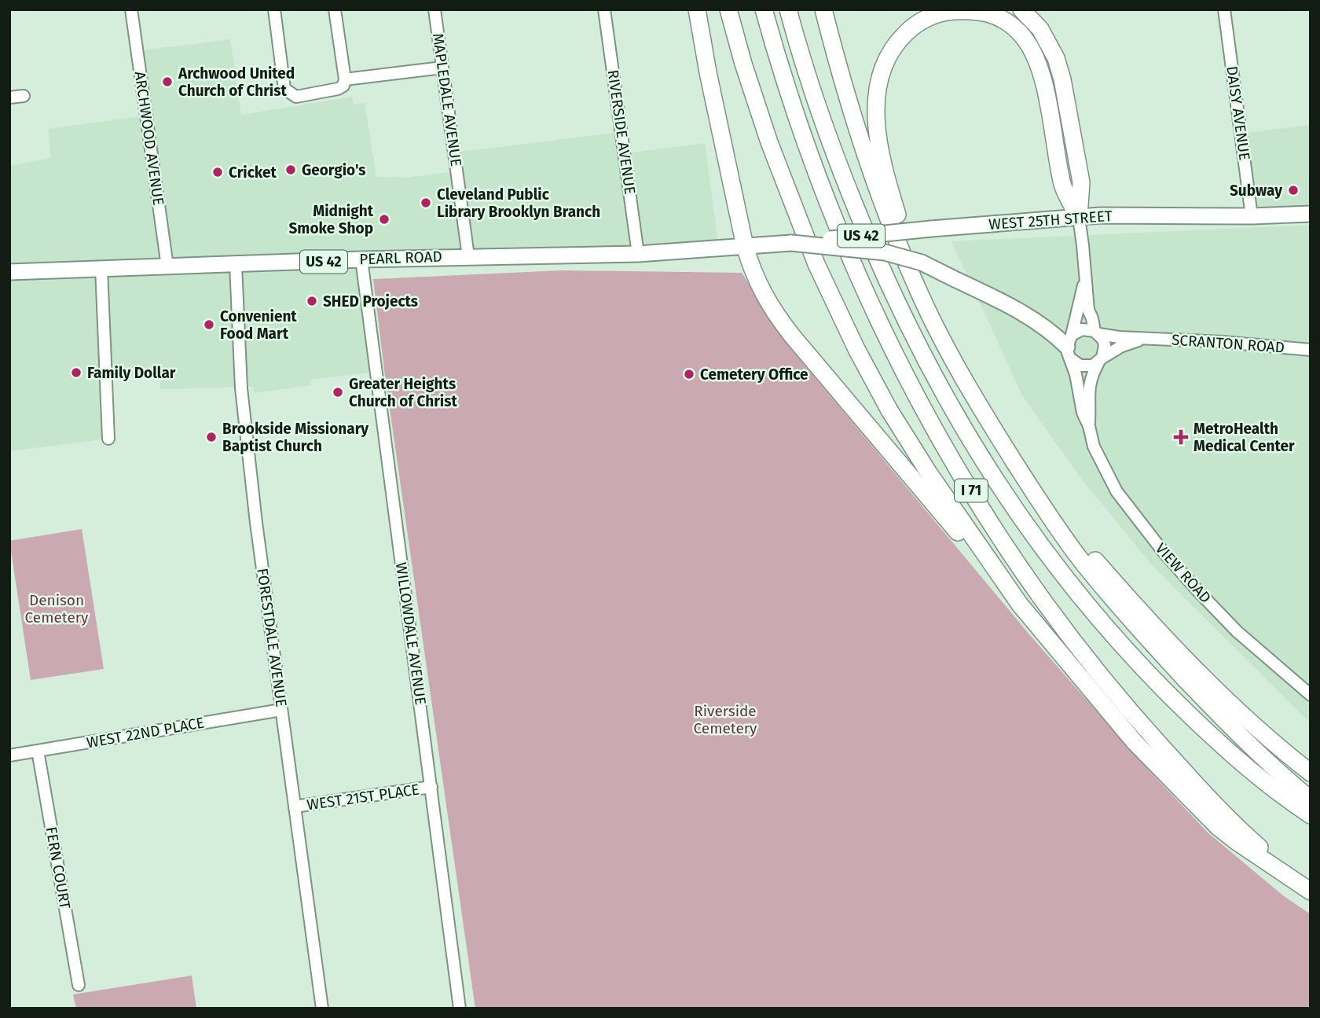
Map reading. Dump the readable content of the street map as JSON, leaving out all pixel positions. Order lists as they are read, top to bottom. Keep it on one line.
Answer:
{"streets":{"highway":["I 71"],"main road":["WEST 25TH STREET","US 42","PEARL ROAD"],"street":["MAPLEDALE AVENUE","DAISY AVENUE","RIVERSIDE AVENUE","ARCHWOOD AVENUE","SCRANTON ROAD","VIEW ROAD","WILLOWDALE AVENUE","FORESTDALE AVENUE","WEST 22ND PLACE","WEST 21ST PLACE","FERN COURT"]},"crossings":[["MAPLEDALE AVENUE","PEARL ROAD"],["DAISY AVENUE","WEST 25TH STREET"],["RIVERSIDE AVENUE","PEARL ROAD"],["ARCHWOOD AVENUE","PEARL ROAD"],["WEST 25TH STREET","PEARL ROAD"],["PEARL ROAD","WILLOWDALE AVENUE"],["PEARL ROAD","FORESTDALE AVENUE"],["SCRANTON ROAD","VIEW ROAD"],["WILLOWDALE AVENUE","WEST 21ST PLACE"],["FORESTDALE AVENUE","WEST 22ND PLACE"],["FORESTDALE AVENUE","WEST 21ST PLACE"],["WEST 22ND PLACE","FERN COURT"]],"parks":["Denison Cemetery","Riverside Cemetery"],"places":{"other":["Archwood United Church of Christ","Georgio's","Cricket","Subway","Cleveland Public Library Brooklyn Branch","Midnight Smoke Shop","SHED Projects","Convenient Food Mart","Family Dollar","Cemetery Office","Greater Heights Church of Christ","Brookside Missionary Baptist Church"],"health":["MetroHealth Medical Center"]}}
